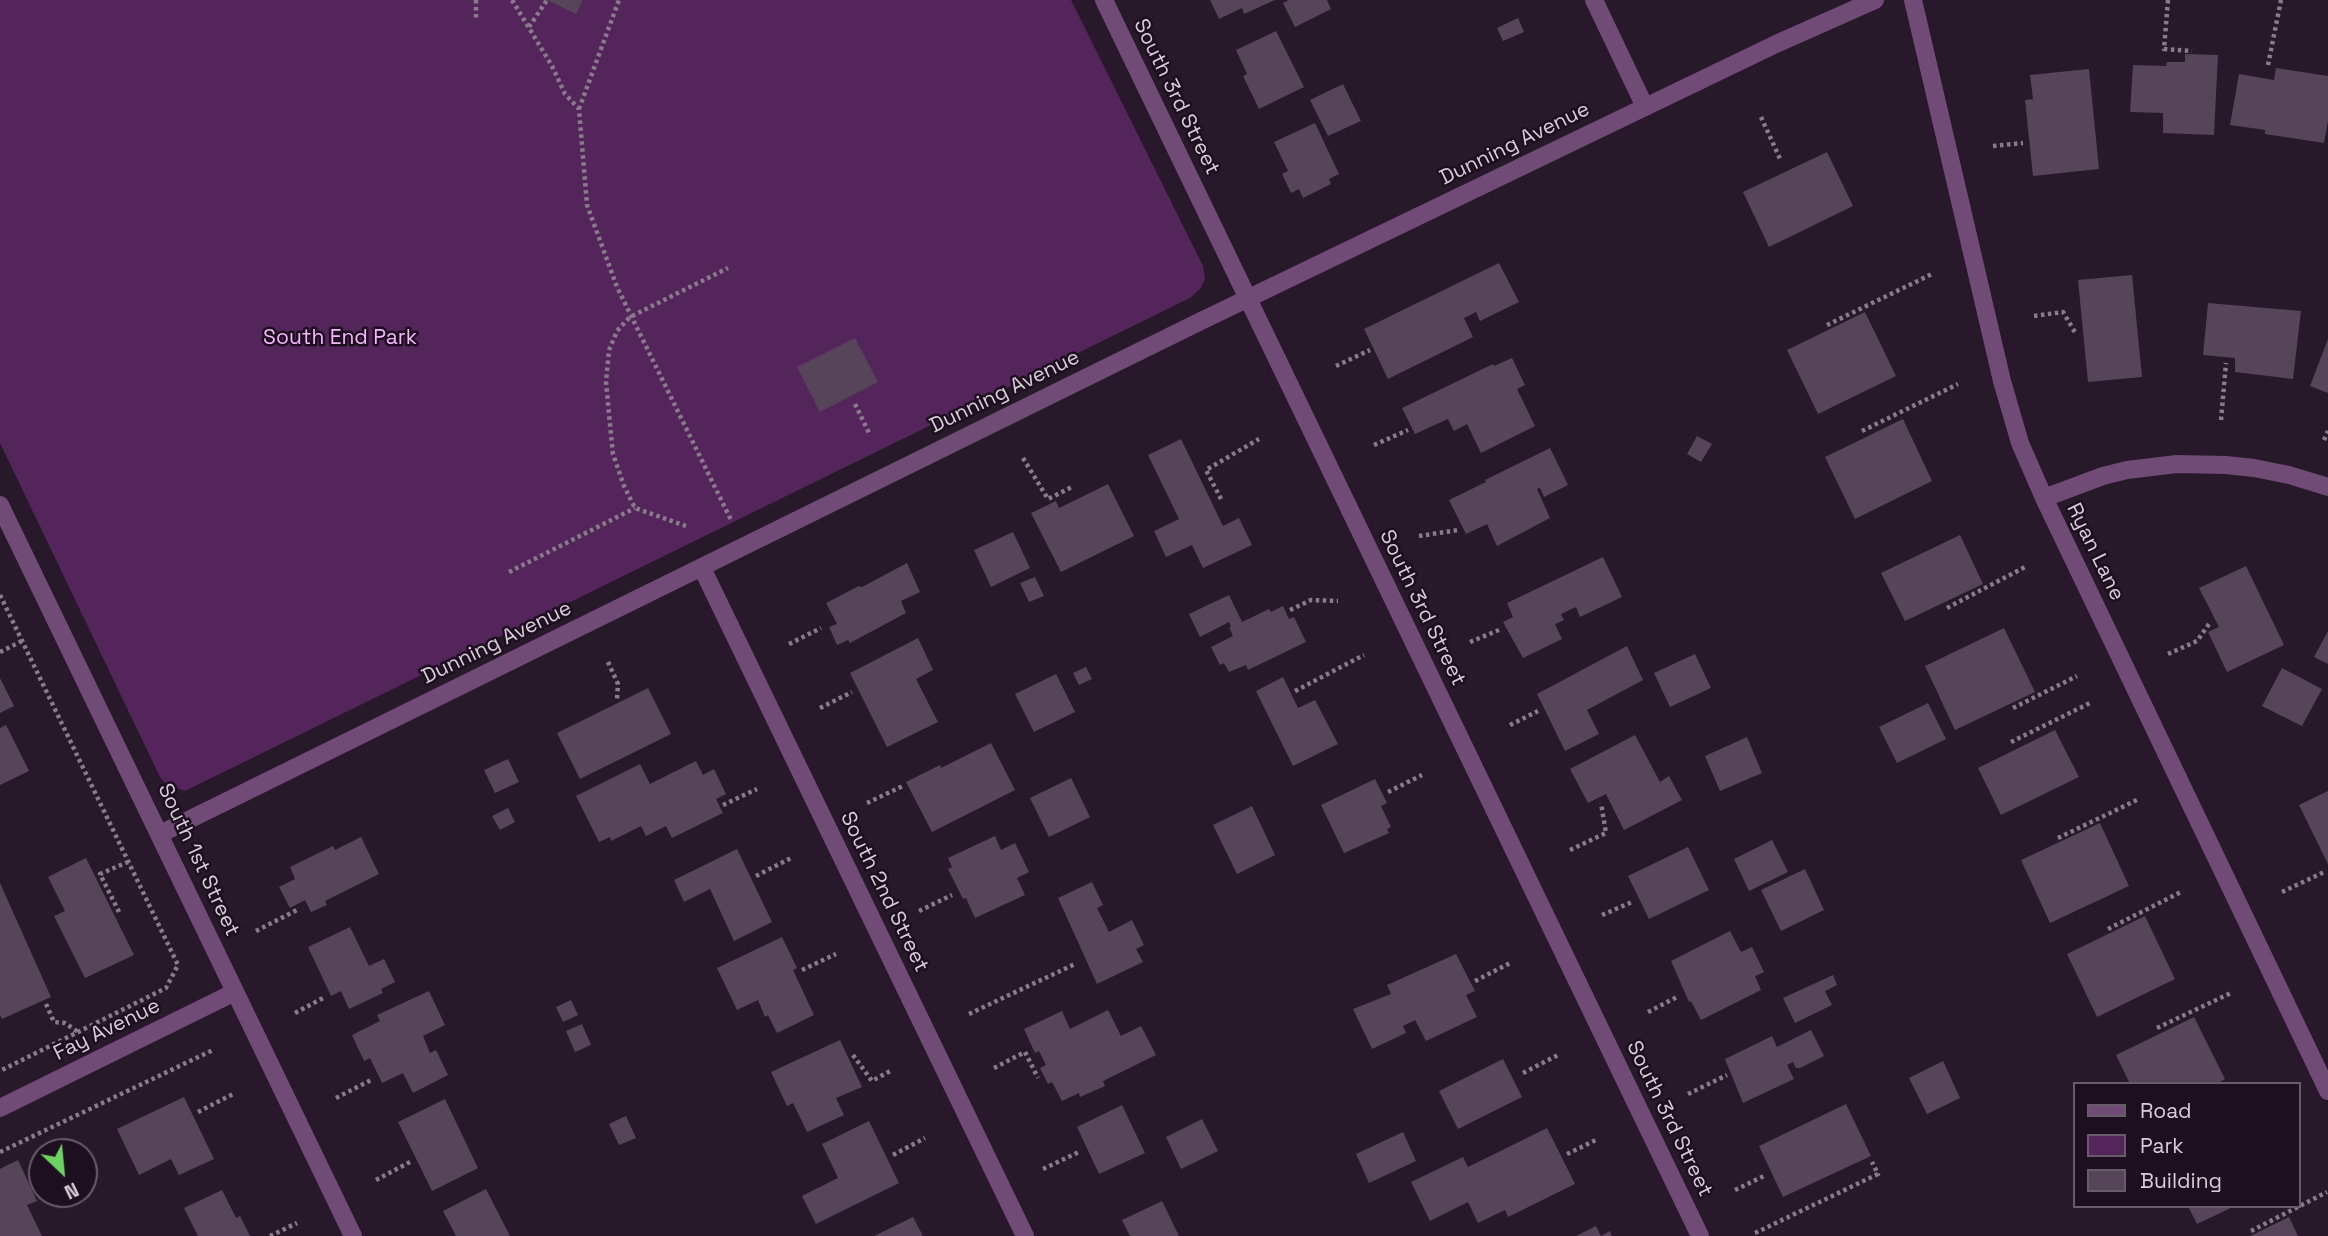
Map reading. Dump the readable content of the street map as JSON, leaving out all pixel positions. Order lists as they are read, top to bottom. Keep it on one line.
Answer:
{"streets":{"street":["South 3rd Street","Dunning Avenue","Ryan Lane","South 1st Street","South 2nd Street","Fay Avenue"]},"crossings":[["South 3rd Street","Dunning Avenue"],["Dunning Avenue","South 1st Street"],["Dunning Avenue","South 2nd Street"],["South 1st Street","Fay Avenue"]],"parks":["South End Park"],"legend":["Road","Park","Building"],"north":"bottom right"}
